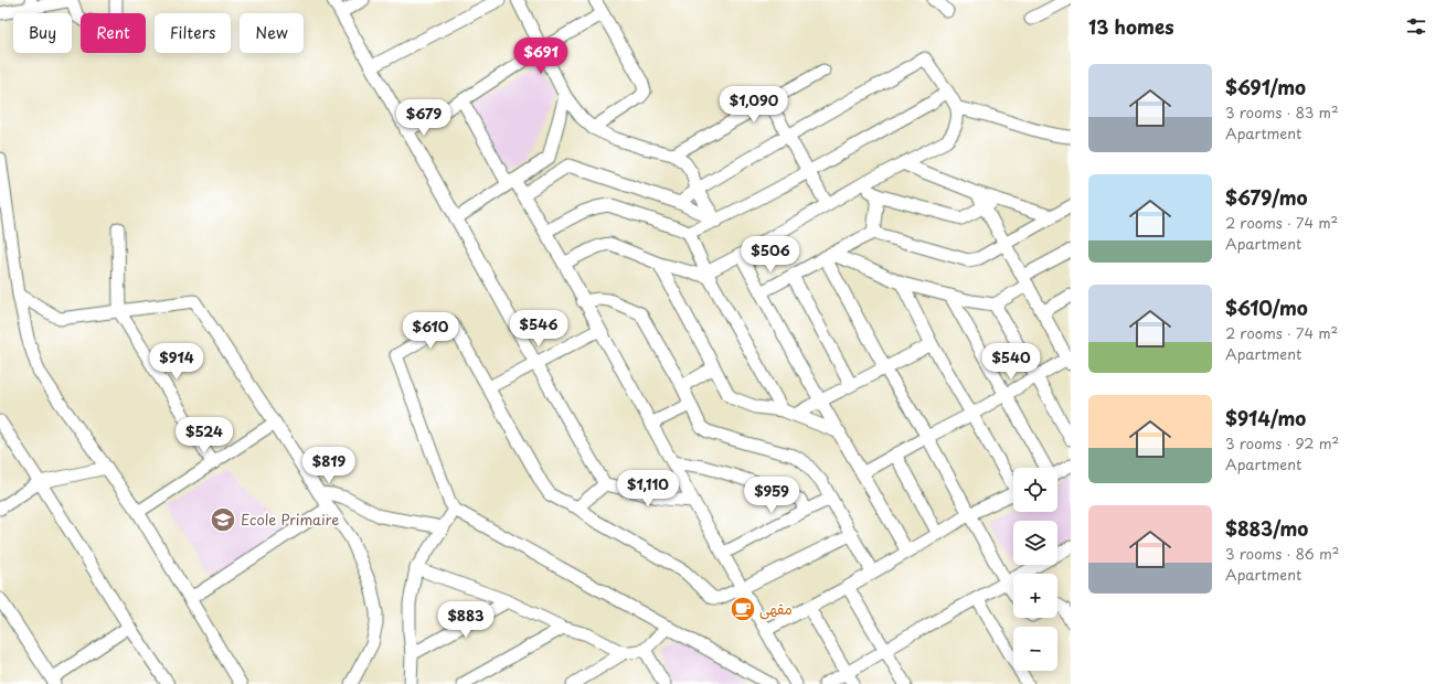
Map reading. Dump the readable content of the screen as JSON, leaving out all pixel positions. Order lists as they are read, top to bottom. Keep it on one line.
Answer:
{"places":{"school or university":["Ecole Primaire"],"cafe":["مقهى"]},"page":{"heading":"13 homes","chip":["Buy","Rent","Filters","New"],"price":["$691","$1,090","$679","$506","$546","$610","$914","$540","$524","$819","$1,110","$959","$883"],"list":[{"name":"$691/mo","note":"3 rooms · 83 m² · Apartment"},{"name":"$679/mo","note":"2 rooms · 74 m² · Apartment"},{"name":"$610/mo","note":"2 rooms · 74 m² · Apartment"},{"name":"$914/mo","note":"3 rooms · 92 m² · Apartment"},{"name":"$883/mo","note":"3 rooms · 86 m² · Apartment"}],"map_buttons":["+","−"]}}
